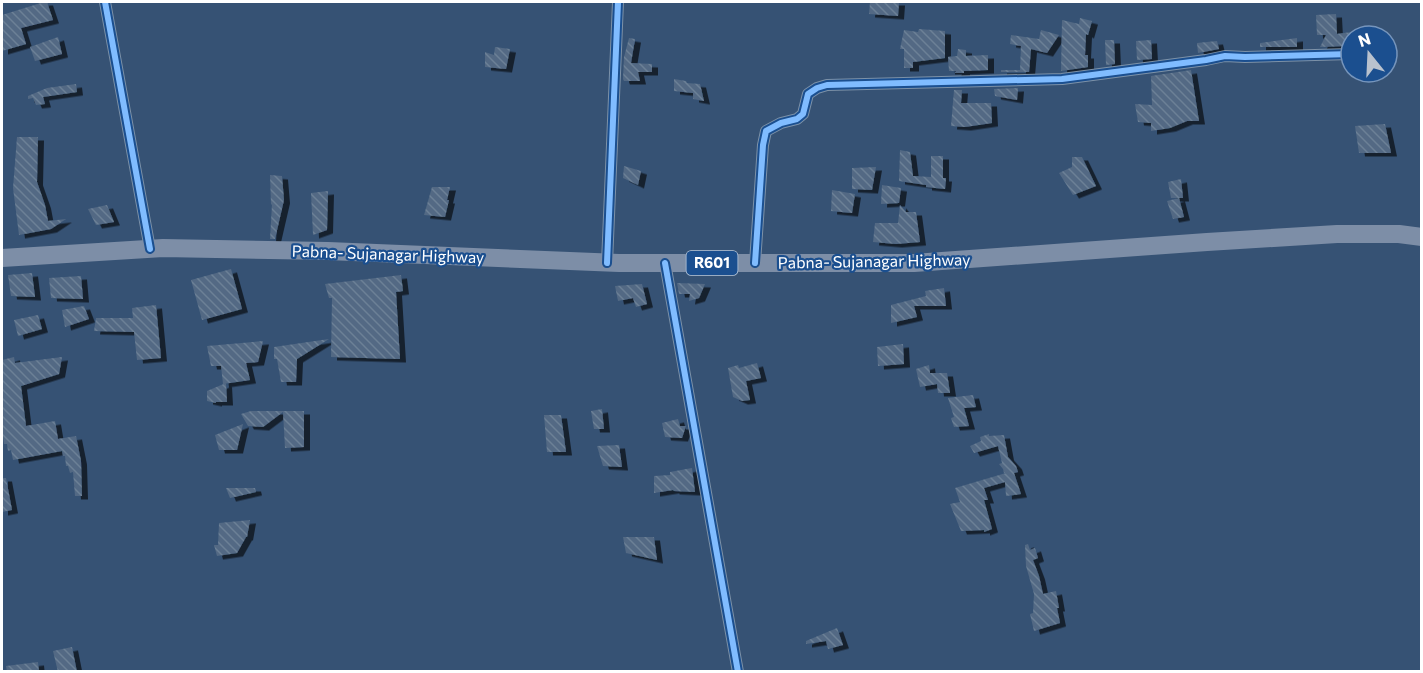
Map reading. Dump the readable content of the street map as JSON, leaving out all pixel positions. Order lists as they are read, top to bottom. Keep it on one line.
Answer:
{"streets":{"main road":["Pabna- Sujanagar Highway","R601"]},"north":"top"}
